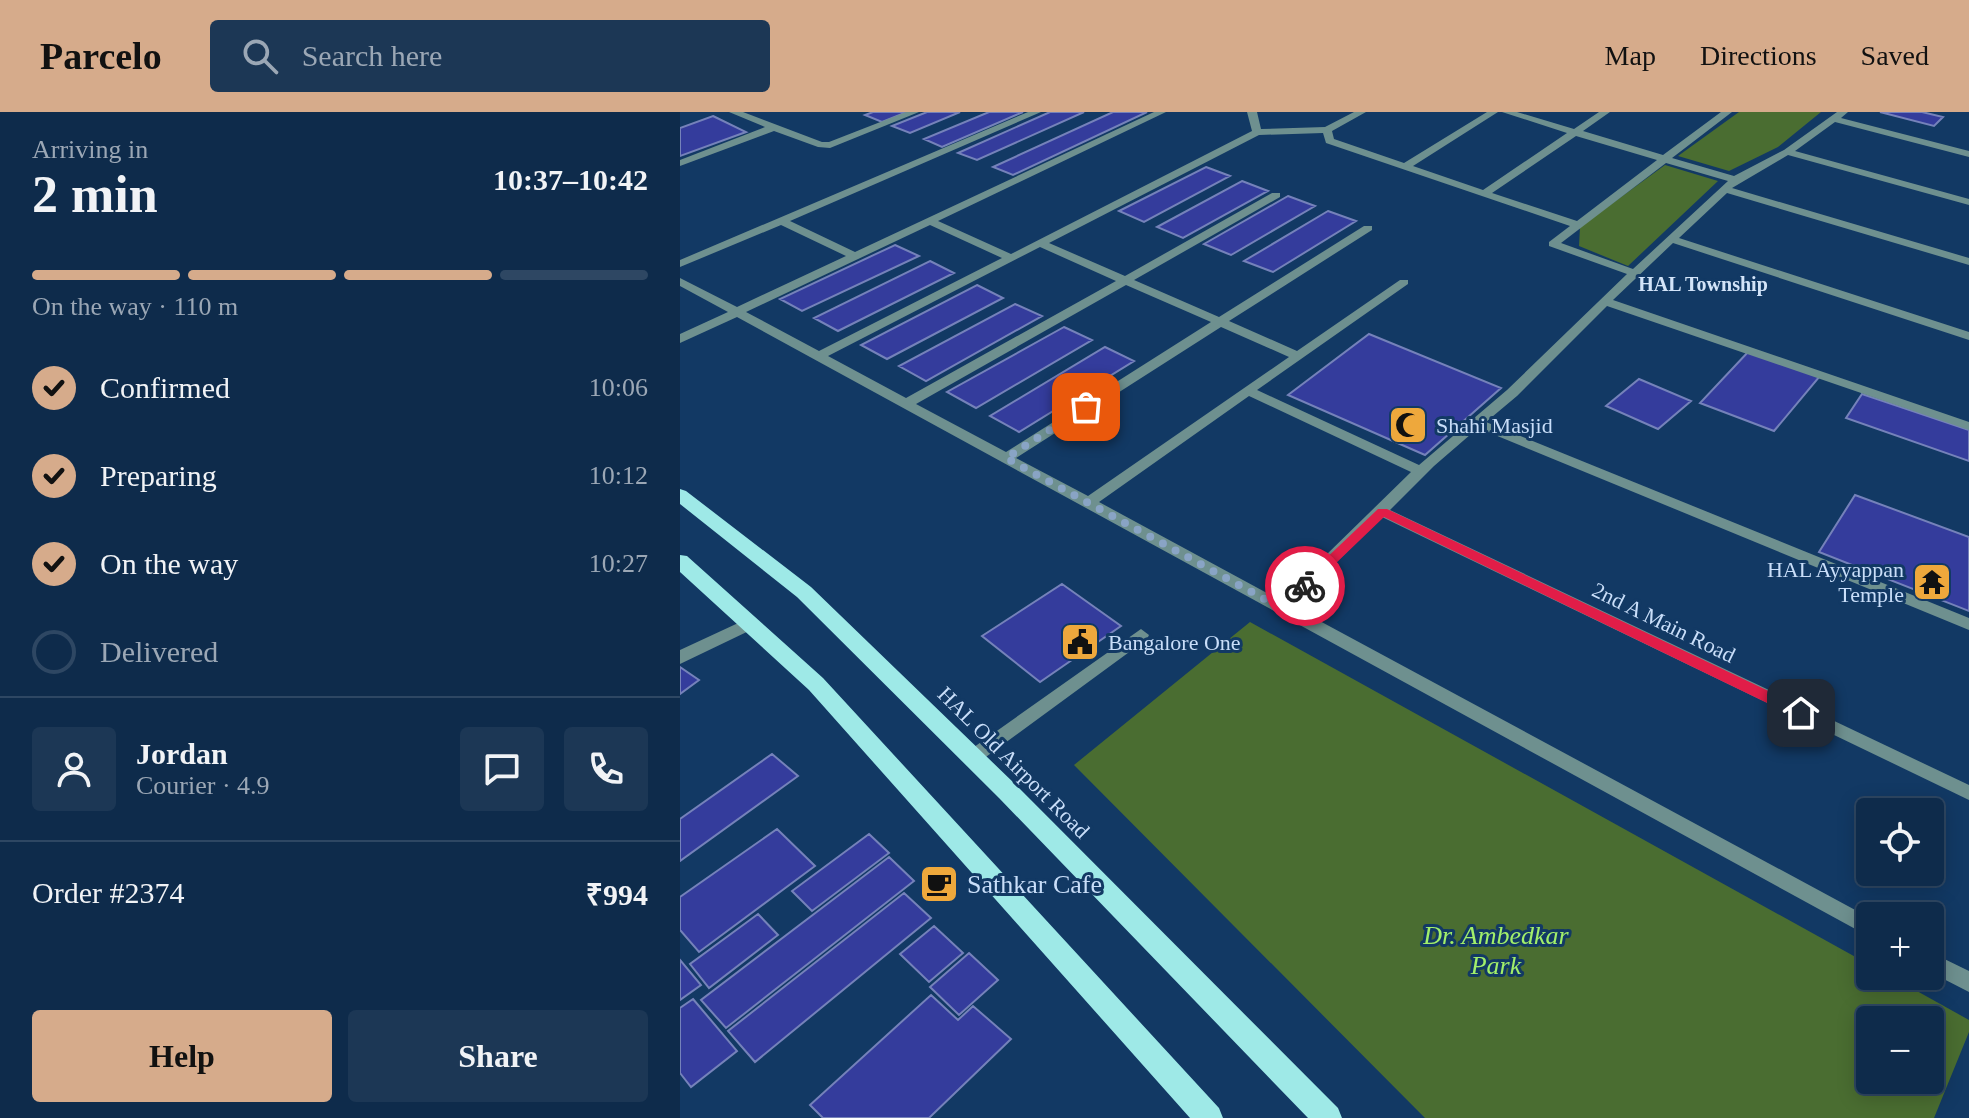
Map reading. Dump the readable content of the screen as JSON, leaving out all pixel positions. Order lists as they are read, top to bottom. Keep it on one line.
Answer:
{"streets":{"main road":["HAL Old Airport Road"],"street":["2nd A Main Road"]},"districts":["HAL Township"],"parks":["Dr. Ambedkar Park"],"places":{"mosque":["Shahi Masjid"],"temple":["HAL Ayyappan Temple"],"public building":["Bangalore One"],"cafe":["Sathkar Cafe"]},"page":{"header":"Parcelo","search":"Search here","nav":["Map","Directions","Saved"],"heading":["2 min","Arriving in","10:37–10:42"],"panel":["Jordan","Courier · 4.9","Order #2374","₹994"],"bar":"On the way · 110 m","list":[["Confirmed","10:06"],["Preparing","10:12"],["On the way","10:27"],"Delivered"],"map_buttons":["+","−"],"buttons":["Help","Share"]}}
